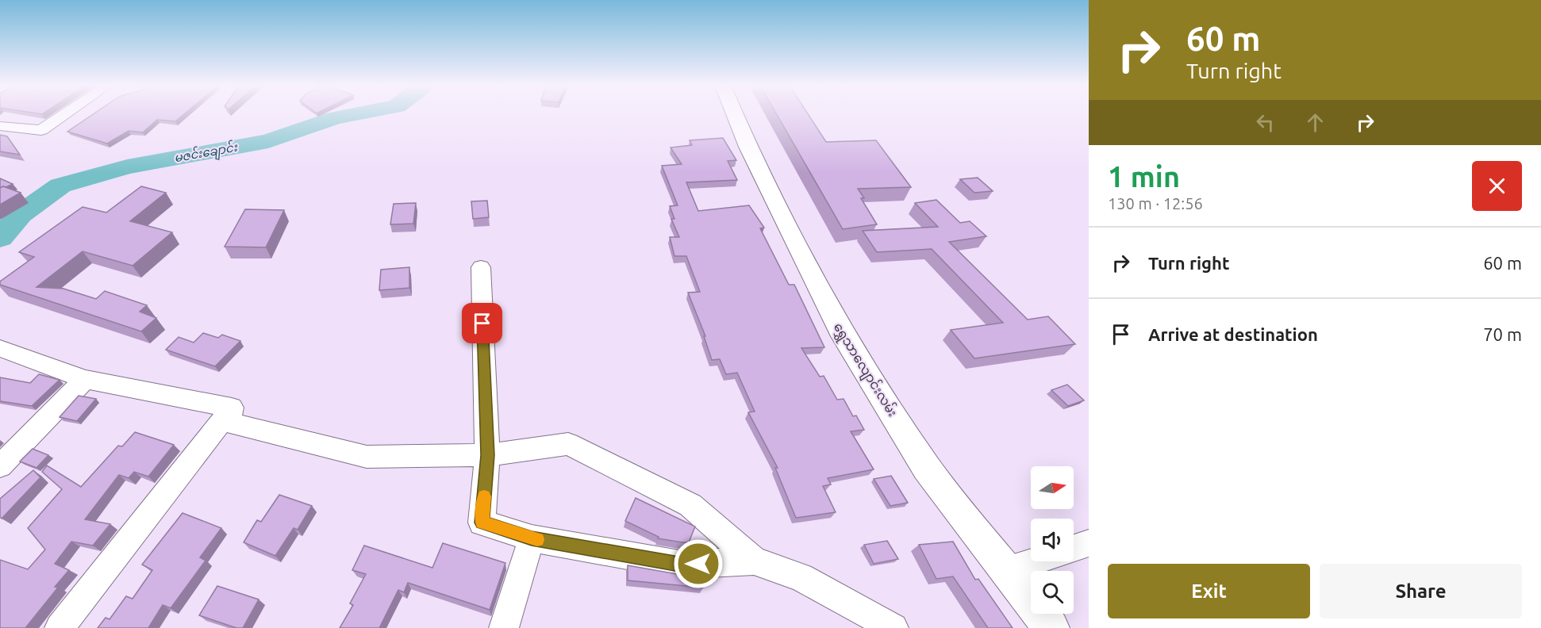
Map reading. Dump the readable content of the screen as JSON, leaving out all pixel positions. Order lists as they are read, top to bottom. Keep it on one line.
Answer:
{"streets":{"street":["ရွှေသာလျောင်းလမ်း"]},"water":["မဇင်းချောင်း"],"north":"right","page":{"turn":["60 m","Turn right"],"heading":["1 min","130 m · 12:56"],"list":[{"name":"Turn right","value":"60 m"},{"name":"Arrive at destination","value":"70 m"}],"buttons":["Exit","Share"]}}
